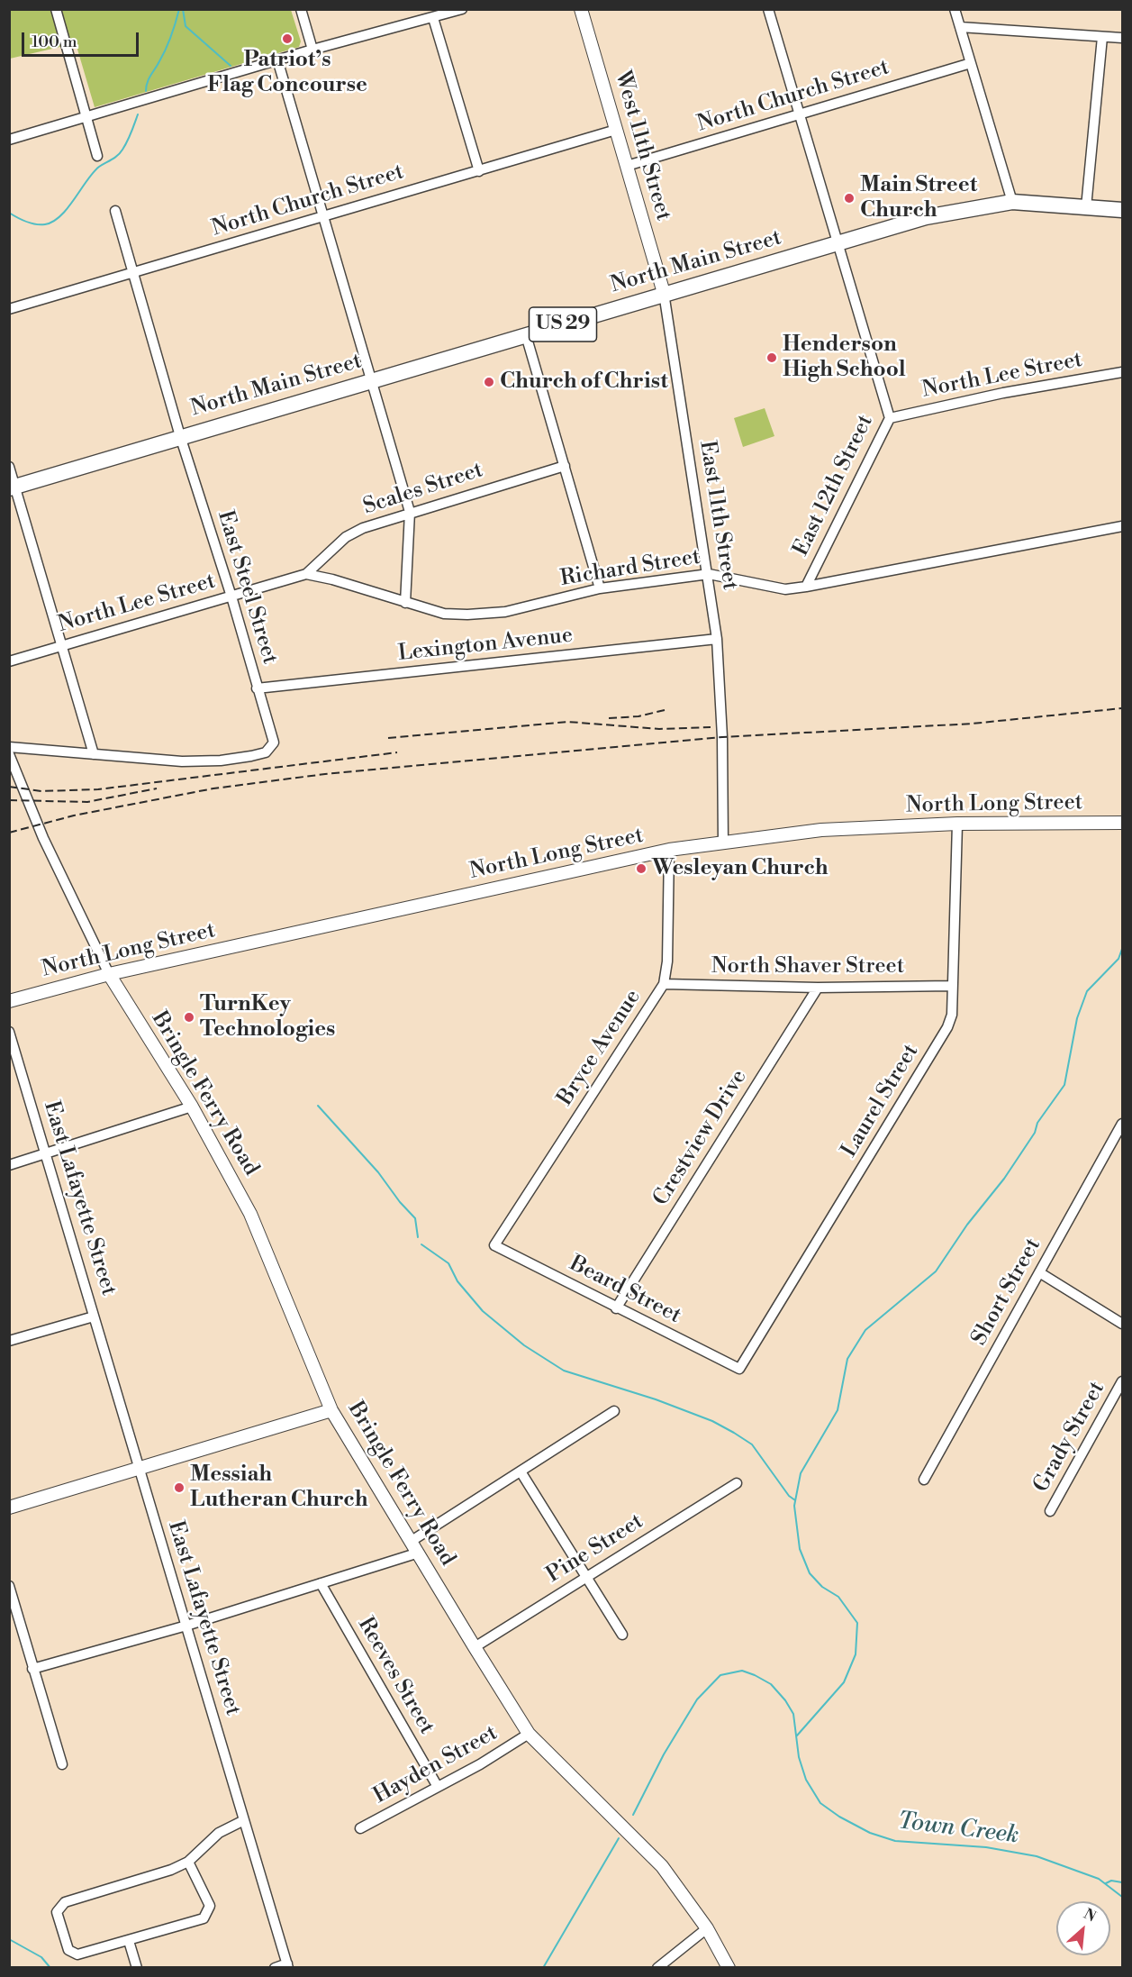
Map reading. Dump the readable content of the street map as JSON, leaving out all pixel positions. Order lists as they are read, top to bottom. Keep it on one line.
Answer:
{"streets":{"main road":["North Main Street","US 29"],"street":["North Church Street","West 11th Street","North Lee Street","East 12th Street","Scales Street","East 11th Street","Richard Street","East Steel Street","Lexington Avenue","North Long Street","North Shaver Street","Bryce Avenue","Bringle Ferry Road","Laurel Street","Crestview Drive","East Lafayette Street","Beard Street","Short Street","Grady Street","Pine Street","Reeves Street","Hayden Street"]},"crossings":[["North Church Street","West 11th Street"],["North Church Street","East 12th Street"],["North Church Street","East Steel Street"],["West 11th Street","North Main Street"],["West 11th Street","East 11th Street"],["North Main Street","East 12th Street"],["North Main Street","East 11th Street"],["North Main Street","East Steel Street"],["North Lee Street","East 12th Street"],["North Lee Street","Scales Street"],["North Lee Street","Richard Street"],["North Lee Street","East Steel Street"],["East 12th Street","Richard Street"],["Scales Street","Richard Street"],["East 11th Street","Richard Street"],["East 11th Street","Lexington Avenue"],["East 11th Street","North Long Street"],["East Steel Street","Lexington Avenue"],["North Long Street","Bryce Avenue"],["North Long Street","Bringle Ferry Road"],["North Long Street","Laurel Street"],["North Shaver Street","Bryce Avenue"],["North Shaver Street","Laurel Street"],["North Shaver Street","Crestview Drive"],["Bryce Avenue","Beard Street"],["Bringle Ferry Road","Pine Street"],["Bringle Ferry Road","Hayden Street"],["Laurel Street","Beard Street"],["Crestview Drive","Beard Street"],["Reeves Street","Hayden Street"]],"water":["Town Creek"],"places":["Patriot’s Flag Concourse","Main Street Church","Henderson High School","Church of Christ","Wesleyan Church","TurnKey Technologies","Messiah Lutheran Church"],"scale_bar":"100 m","north":"top right"}
